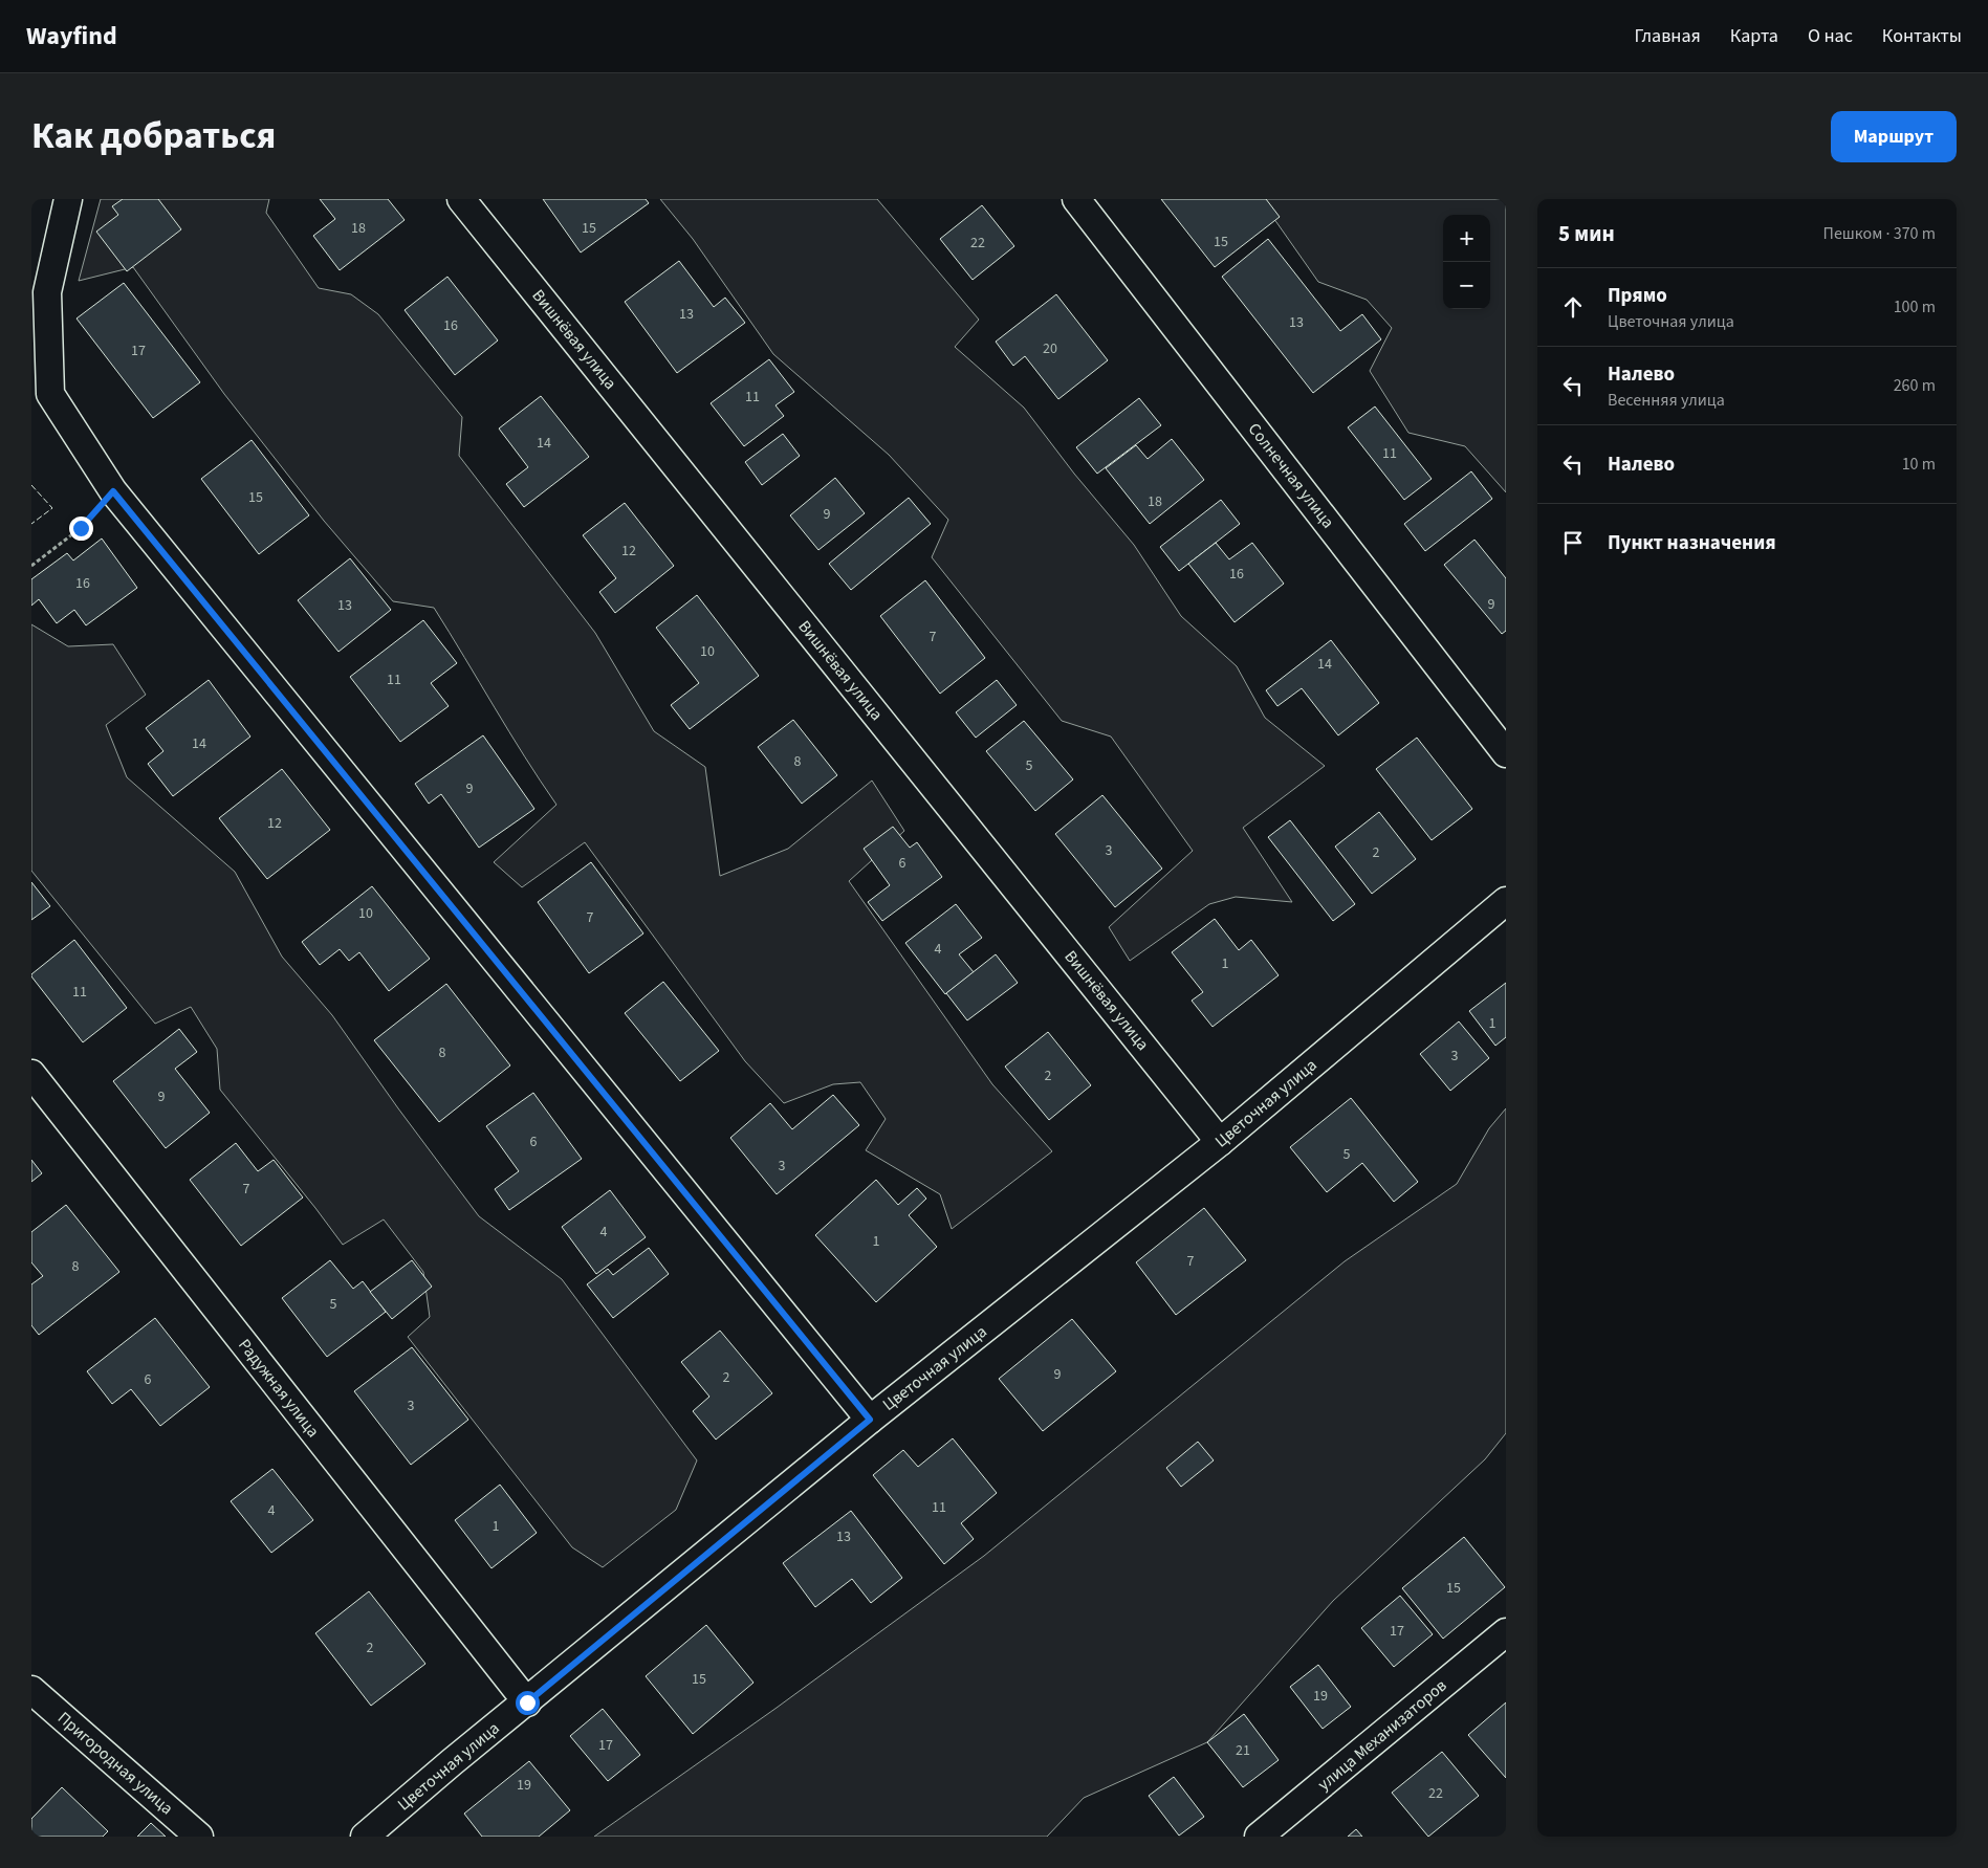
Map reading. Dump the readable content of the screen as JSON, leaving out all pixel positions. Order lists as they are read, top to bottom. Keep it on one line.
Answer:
{"streets":{"street":["Вишнёвая улица","Солнечная улица","Цветочная улица","Радужная улица","улица Механизаторов","Пригородная улица"]},"crossings":[["Вишнёвая улица","Цветочная улица"],["Цветочная улица","Радужная улица"]],"house_numbers":["18","15","15","22","13","13","16","20","17","11","14","11","15","18","9","12","16","16","9","13","7","10","14","11","14","8","5","9","12","3","2","6","10","7","4","1","11","1","8","3","2","9","6","5","3","7","4","1","7","8","5","9","2","6","3","11","4","1","13","15","17","2","15","19","17","21","19","22"],"page":{"header":"Wayfind","nav":["Главная","Карта","О нас","Контакты"],"title":"Как добраться","buttons":"Маршрут","heading":["5 мин","Пешком · 370 m"],"map_buttons":["+","−"],"list":[["Прямо","Цветочная улица","100 m"],["Налево","Весенняя улица","260 m"],["Налево","10 m"],"Пункт назначения"]}}
